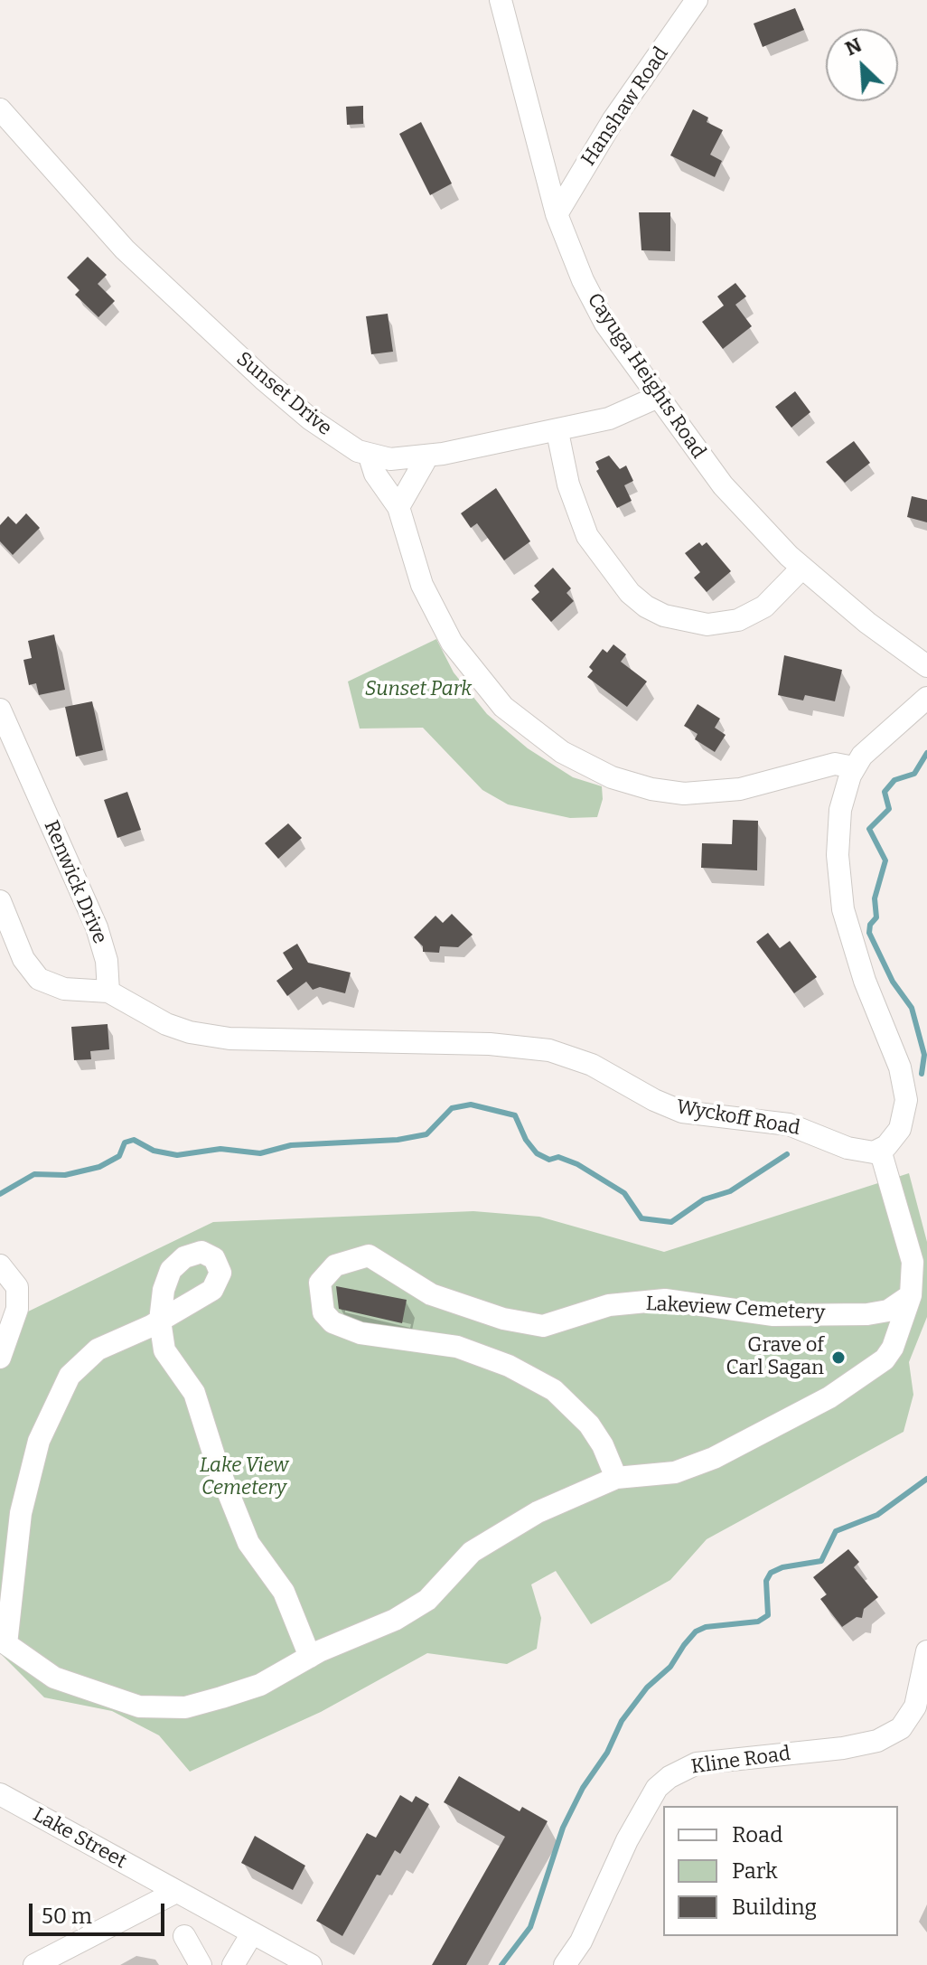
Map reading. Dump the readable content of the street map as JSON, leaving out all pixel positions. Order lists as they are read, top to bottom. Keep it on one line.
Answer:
{"streets":{"street":["Hanshaw Road","Cayuga Heights Road","Sunset Drive","Renwick Drive","Wyckoff Road","Lakeview Cemetery","Kline Road","Lake Street"]},"crossings":[["Hanshaw Road","Cayuga Heights Road"],["Cayuga Heights Road","Sunset Drive"],["Renwick Drive","Wyckoff Road"]],"parks":["Sunset Park","Lake View Cemetery"],"places":["Grave of Carl Sagan"],"legend":["Road","Park","Building"],"scale_bar":"50 m","north":"top left"}
